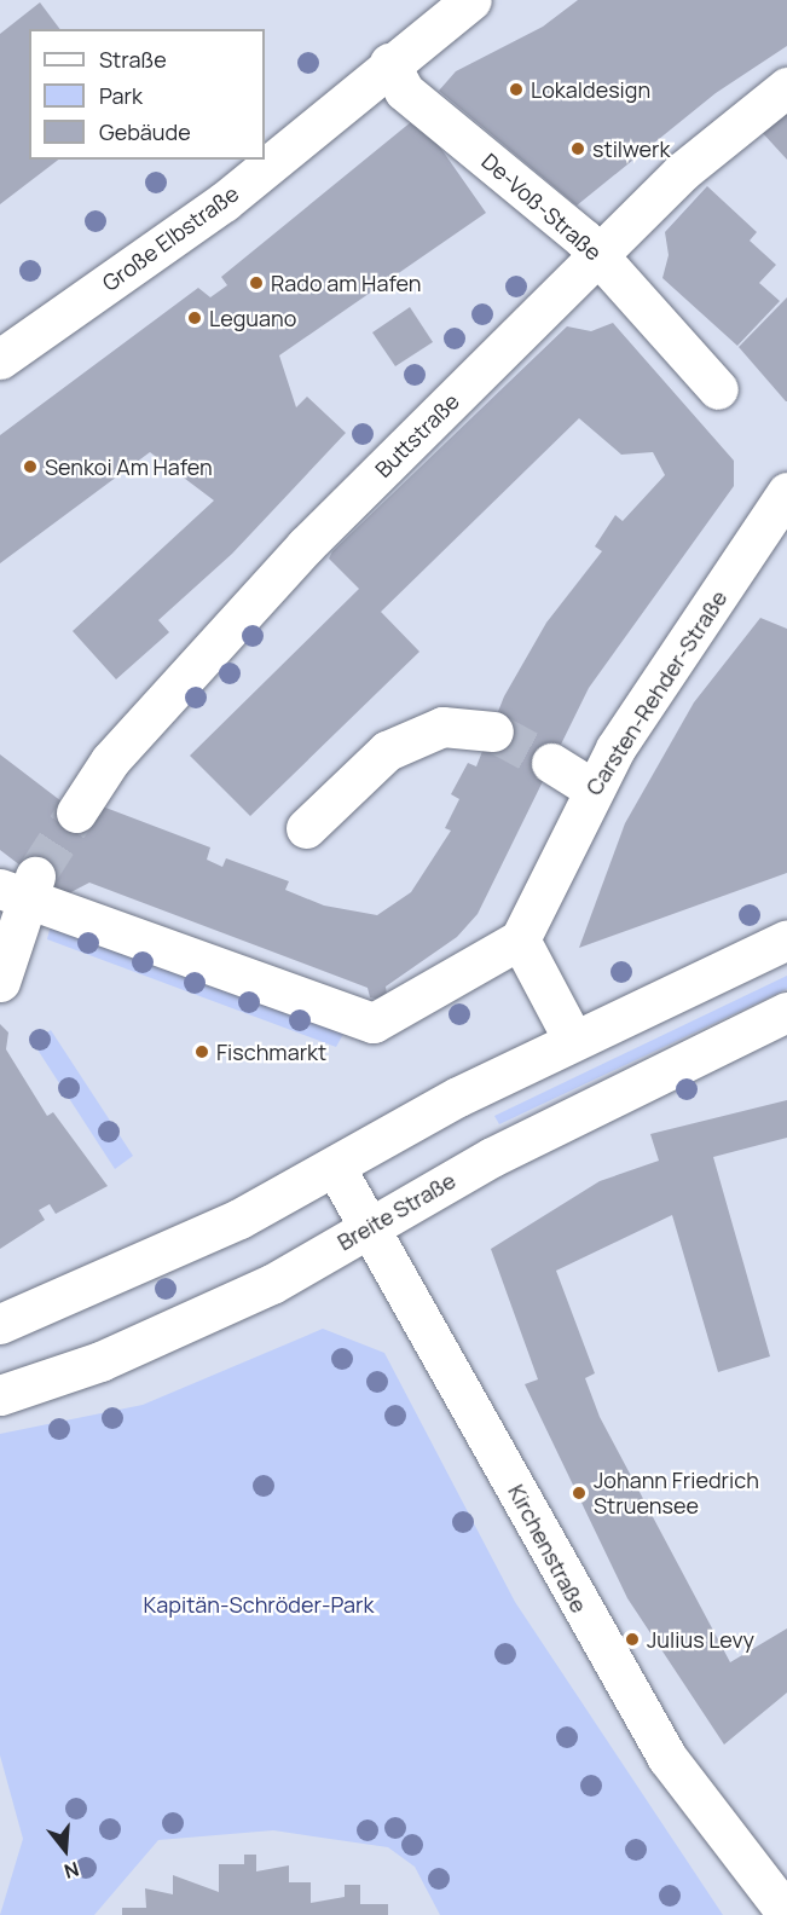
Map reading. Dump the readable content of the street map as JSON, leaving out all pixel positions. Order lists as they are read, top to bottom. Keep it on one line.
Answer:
{"streets":{"street":["De-Voß-Straße","Große Elbstraße","Buttstraße","Carsten-Rehder-Straße","Breite Straße","Kirchenstraße"]},"crossings":[["De-Voß-Straße","Große Elbstraße"],["De-Voß-Straße","Buttstraße"],["Breite Straße","Kirchenstraße"]],"parks":["Kapitän-Schröder-Park"],"places":["Lokaldesign","stilwerk","Rado am Hafen","Leguano","Senkoi Am Hafen","Fischmarkt","Johann Friedrich Struensee","Julius Levy"],"legend":["Straße","Park","Gebäude"],"north":"bottom"}
